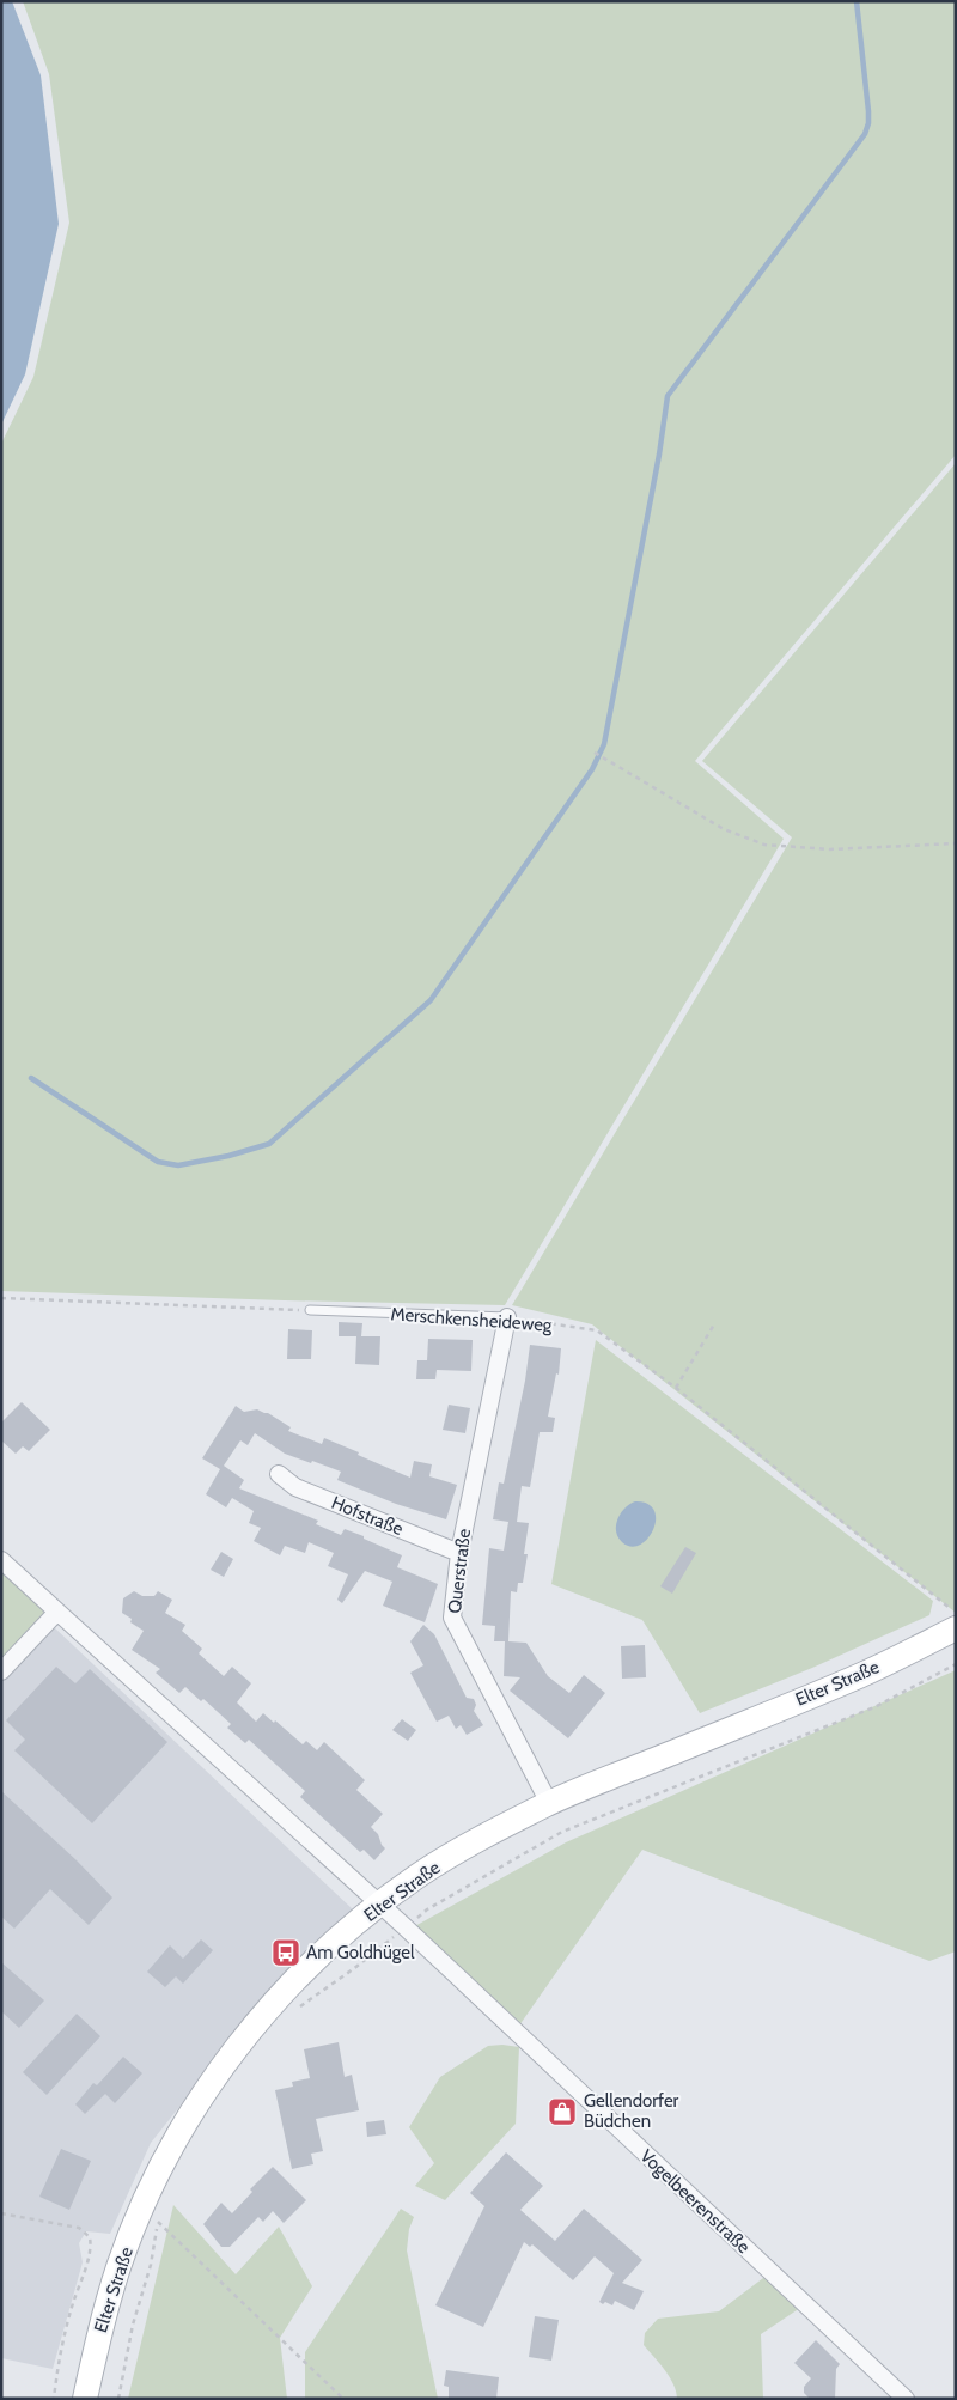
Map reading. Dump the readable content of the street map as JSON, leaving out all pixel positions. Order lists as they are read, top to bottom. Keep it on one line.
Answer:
{"streets":{"main road":["Elter Straße"],"street":["Hofstraße","Querstraße","Vogelbeerenstraße"],"lane":["Merschkensheideweg"]},"crossings":[["Merschkensheideweg","Querstraße"],["Merschkensheideweg","Elter Straße"],["Hofstraße","Querstraße"],["Querstraße","Elter Straße"],["Elter Straße","Vogelbeerenstraße"]],"places":{"bus stop":["Am Goldhügel"],"shop":["Gellendorfer Büdchen"]}}
